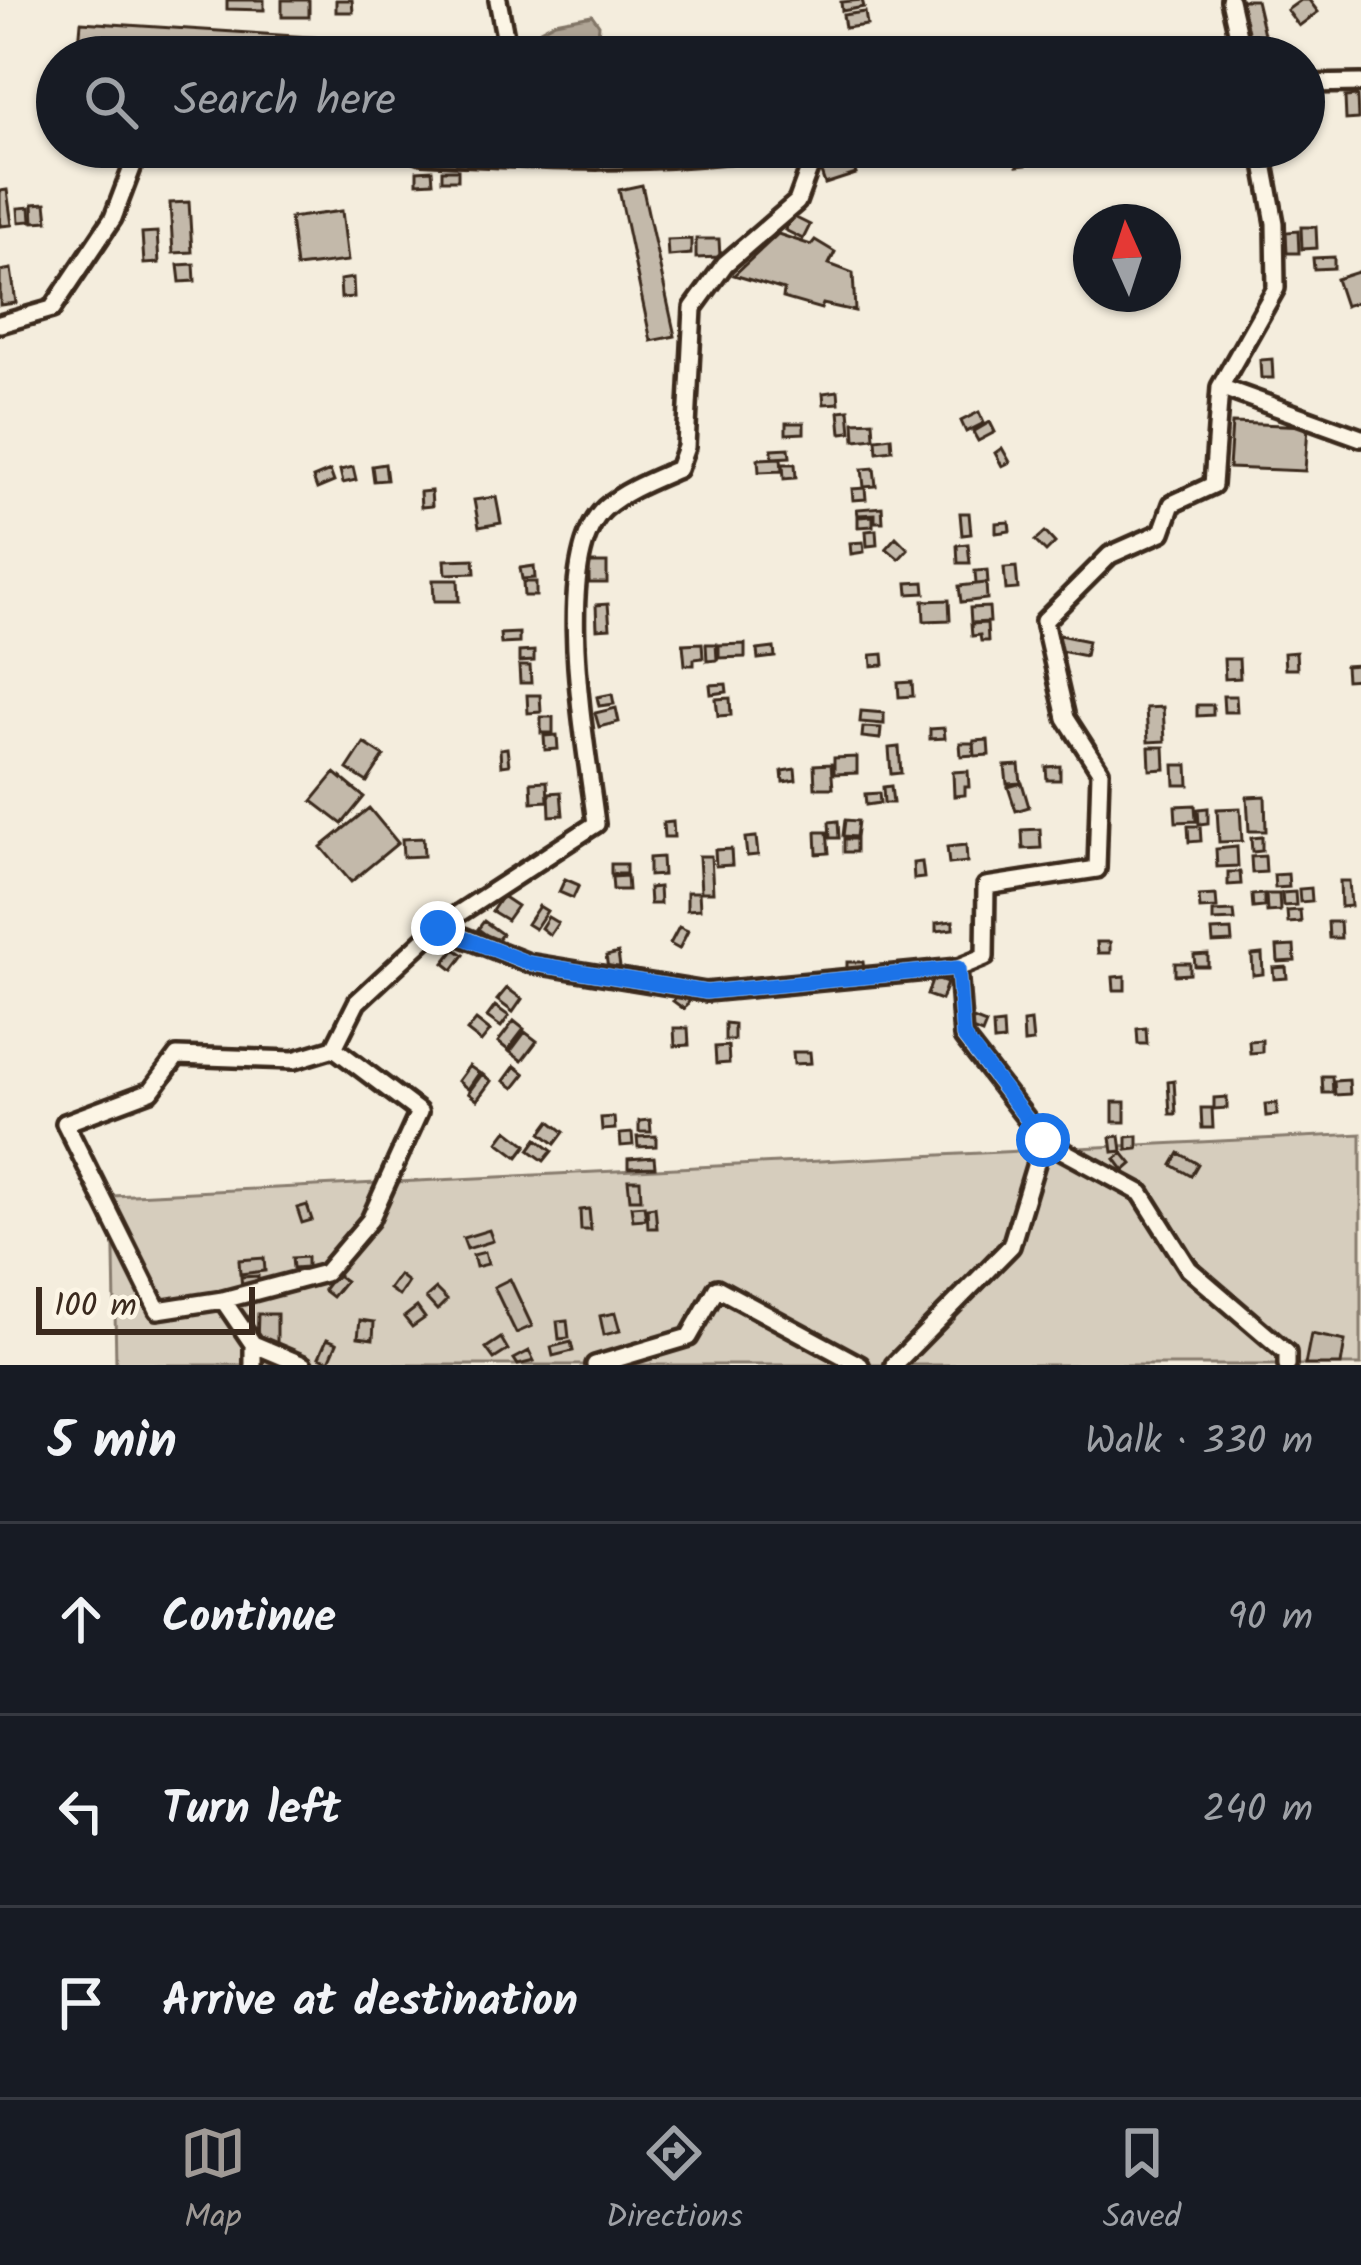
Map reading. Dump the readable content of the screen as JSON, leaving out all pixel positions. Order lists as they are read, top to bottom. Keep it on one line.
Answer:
{"scale_bar":"100 m","north":"top","page":{"search":"Search here","scale":"100 m","heading":["5 min","Walk · 330 m"],"list":[["Continue","90 m"],["Turn left","240 m"],"Arrive at destination"],"nav":["Map","Directions","Saved"]}}
